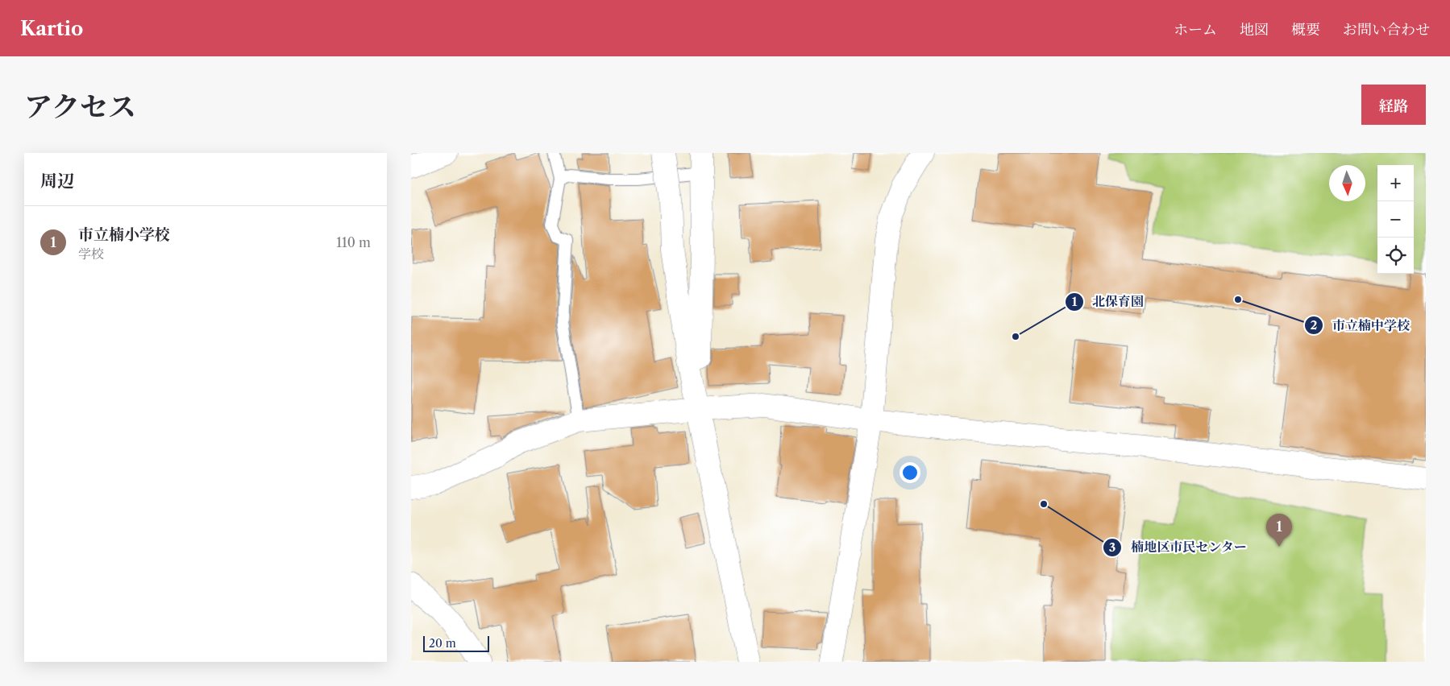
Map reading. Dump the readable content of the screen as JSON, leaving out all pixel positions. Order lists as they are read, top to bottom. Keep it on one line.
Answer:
{"places":["市立楠中学校","北保育園","楠地区市民センター"],"scale_bar":"20 m","north":"bottom","page":{"header":"Kartio","nav":["ホーム","地図","概要","お問い合わせ"],"title":"アクセス","buttons":"経路","heading":"周辺","map_buttons":["+","−"],"list":[{"mark":"1","name":"市立楠小学校","note":"学校","value":"110 m"}],"pins":"1","scale":"20 m"}}
